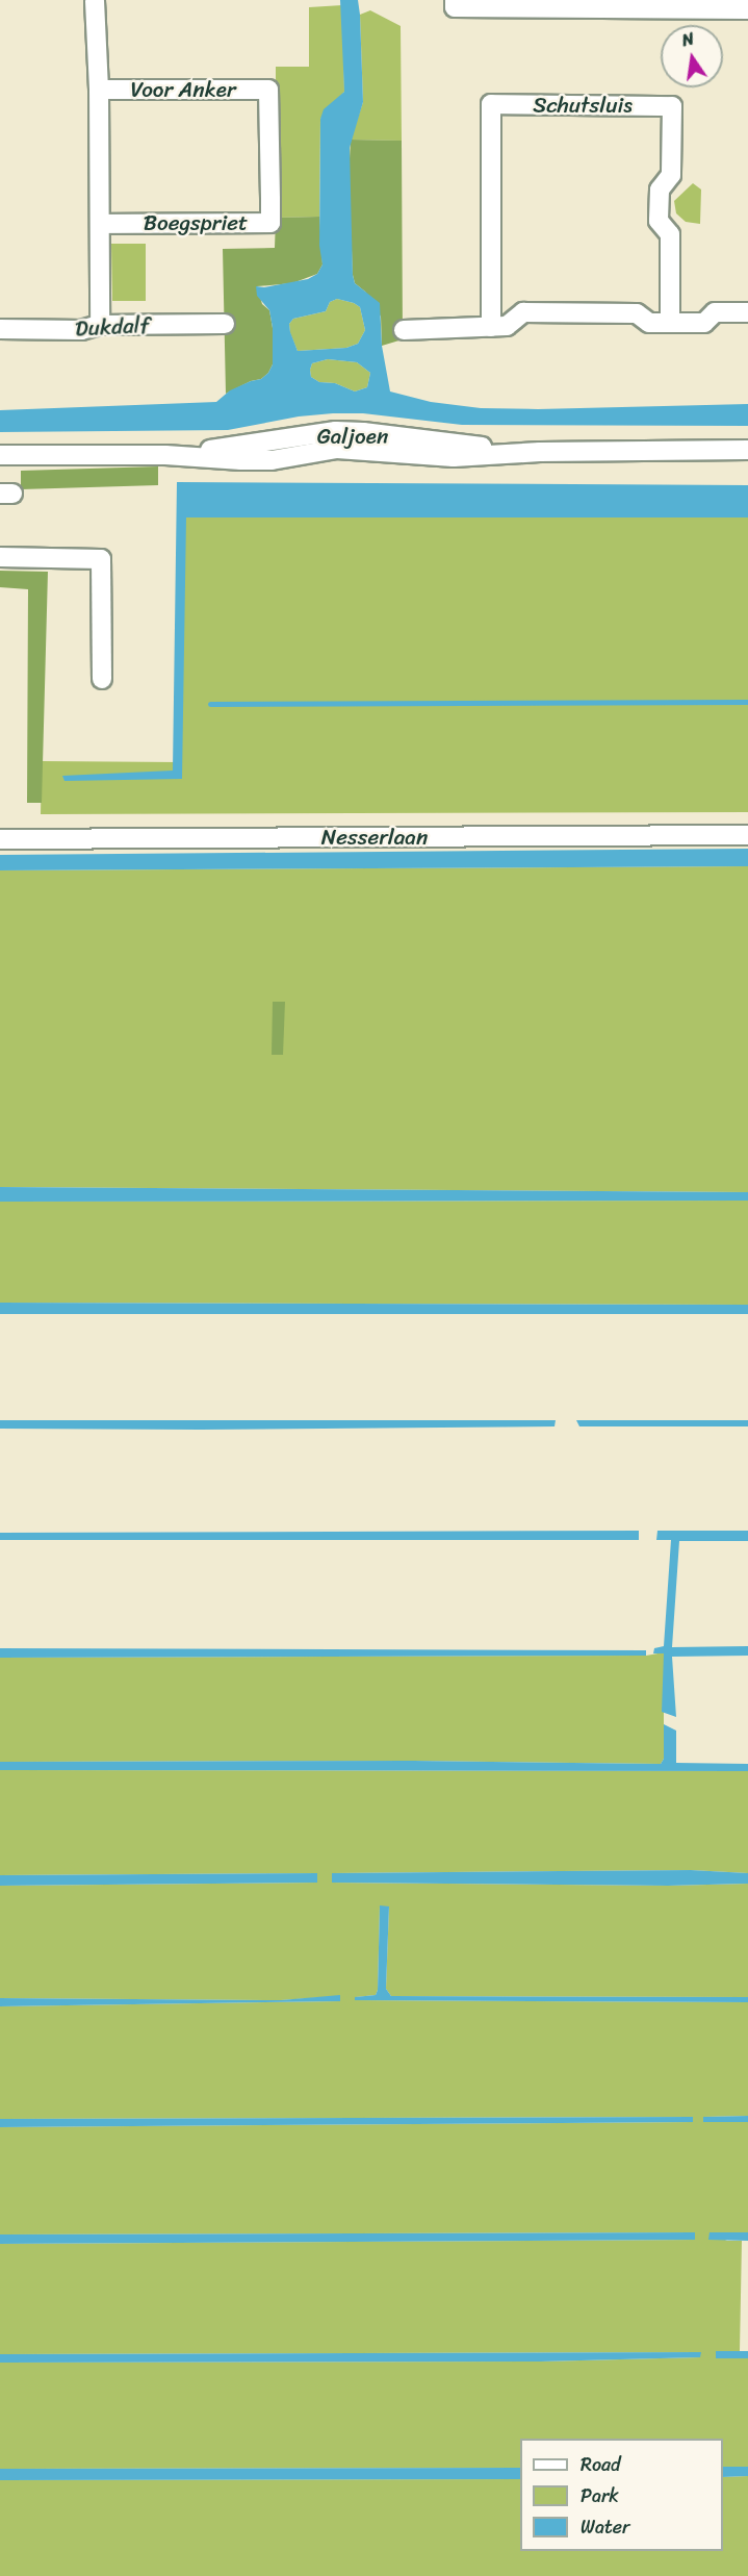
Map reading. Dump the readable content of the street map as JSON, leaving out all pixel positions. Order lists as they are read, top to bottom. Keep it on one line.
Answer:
{"streets":{"street":["Voor Anker","Schutsluis","Boegspriet","Dukdalf","Galjoen","Nesserlaan"]},"crossings":[["Voor Anker","Boegspriet"]],"legend":["Road","Park","Water"],"north":"top"}
